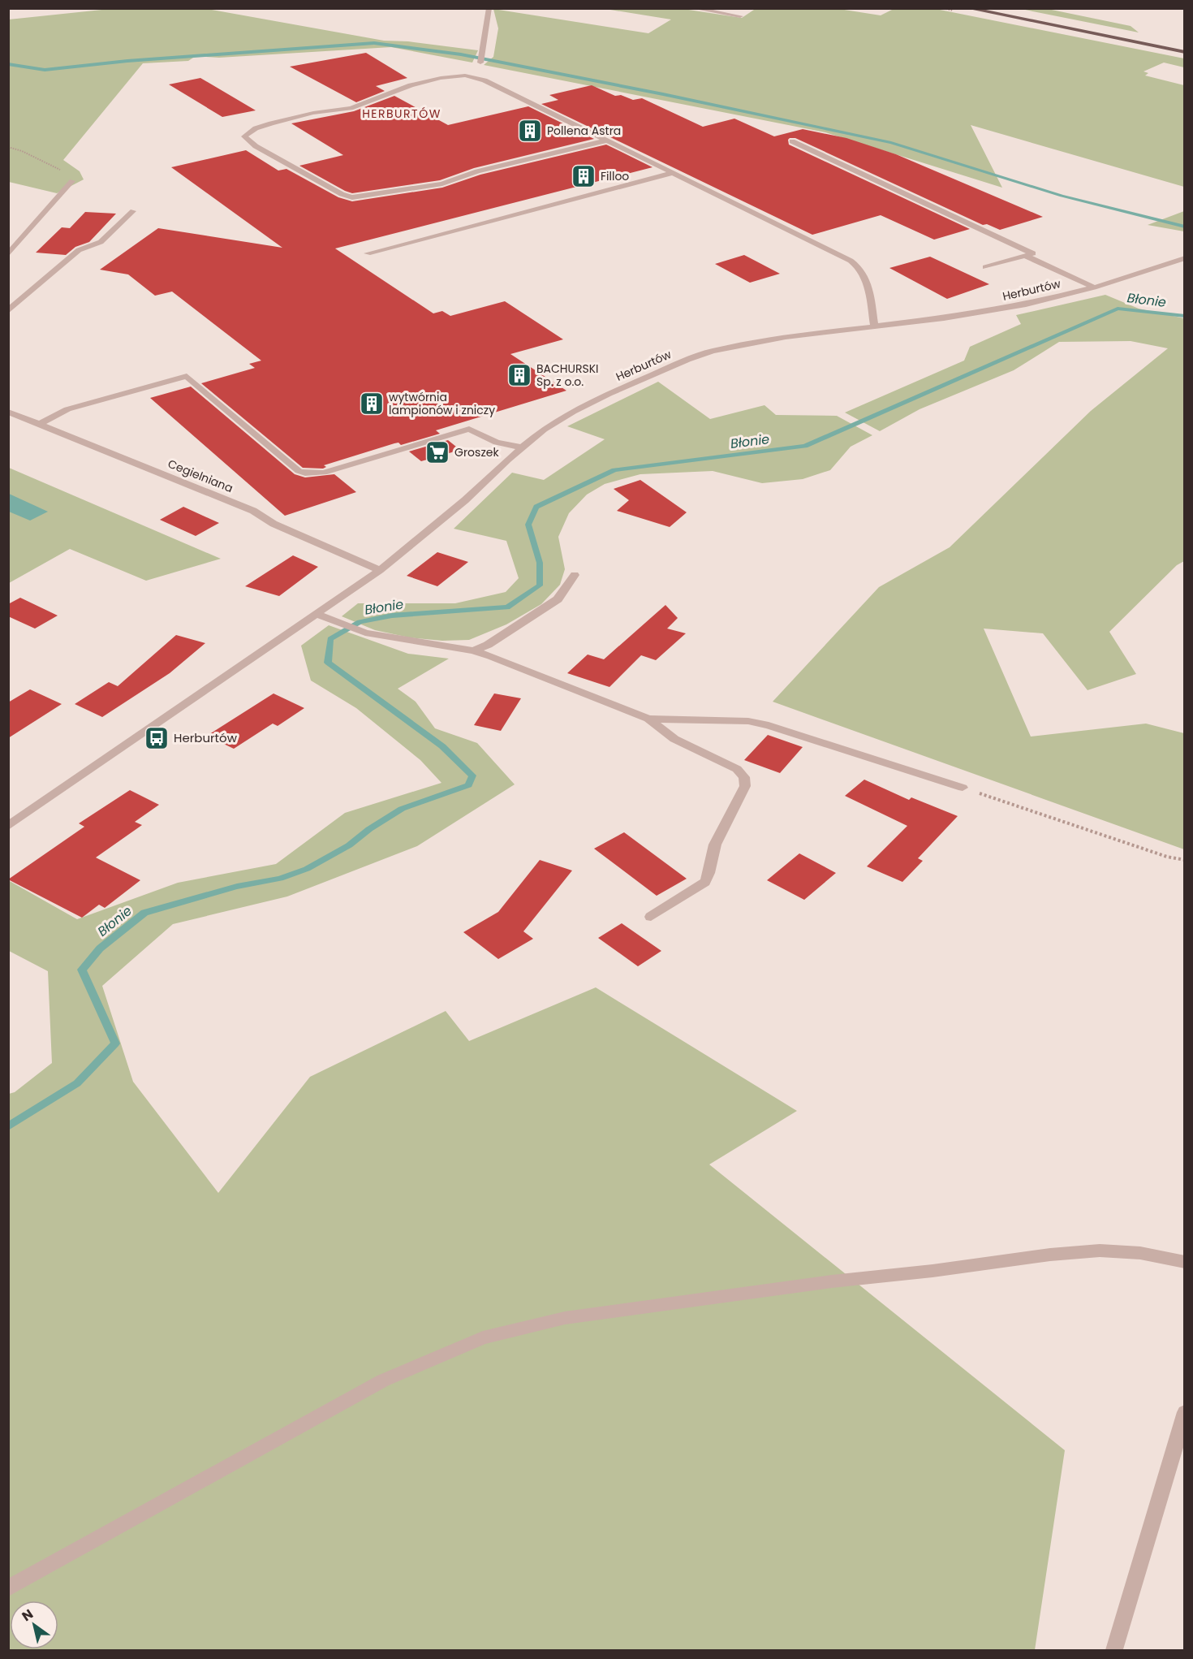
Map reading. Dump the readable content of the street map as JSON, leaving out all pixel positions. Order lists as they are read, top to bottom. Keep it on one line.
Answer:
{"streets":{"street":["Herburtów","Cegielniana"]},"crossings":[["Herburtów","Cegielniana"]],"districts":["HERBURTÓW"],"water":["Błonie"],"places":{"building":["Pollena Astra","Filloo","BACHURSKI Sp. z o.o.","wytwórnia lampionów i zniczy"],"supermarket":["Groszek"],"bus stop":["Herburtów"]},"north":"top left"}
